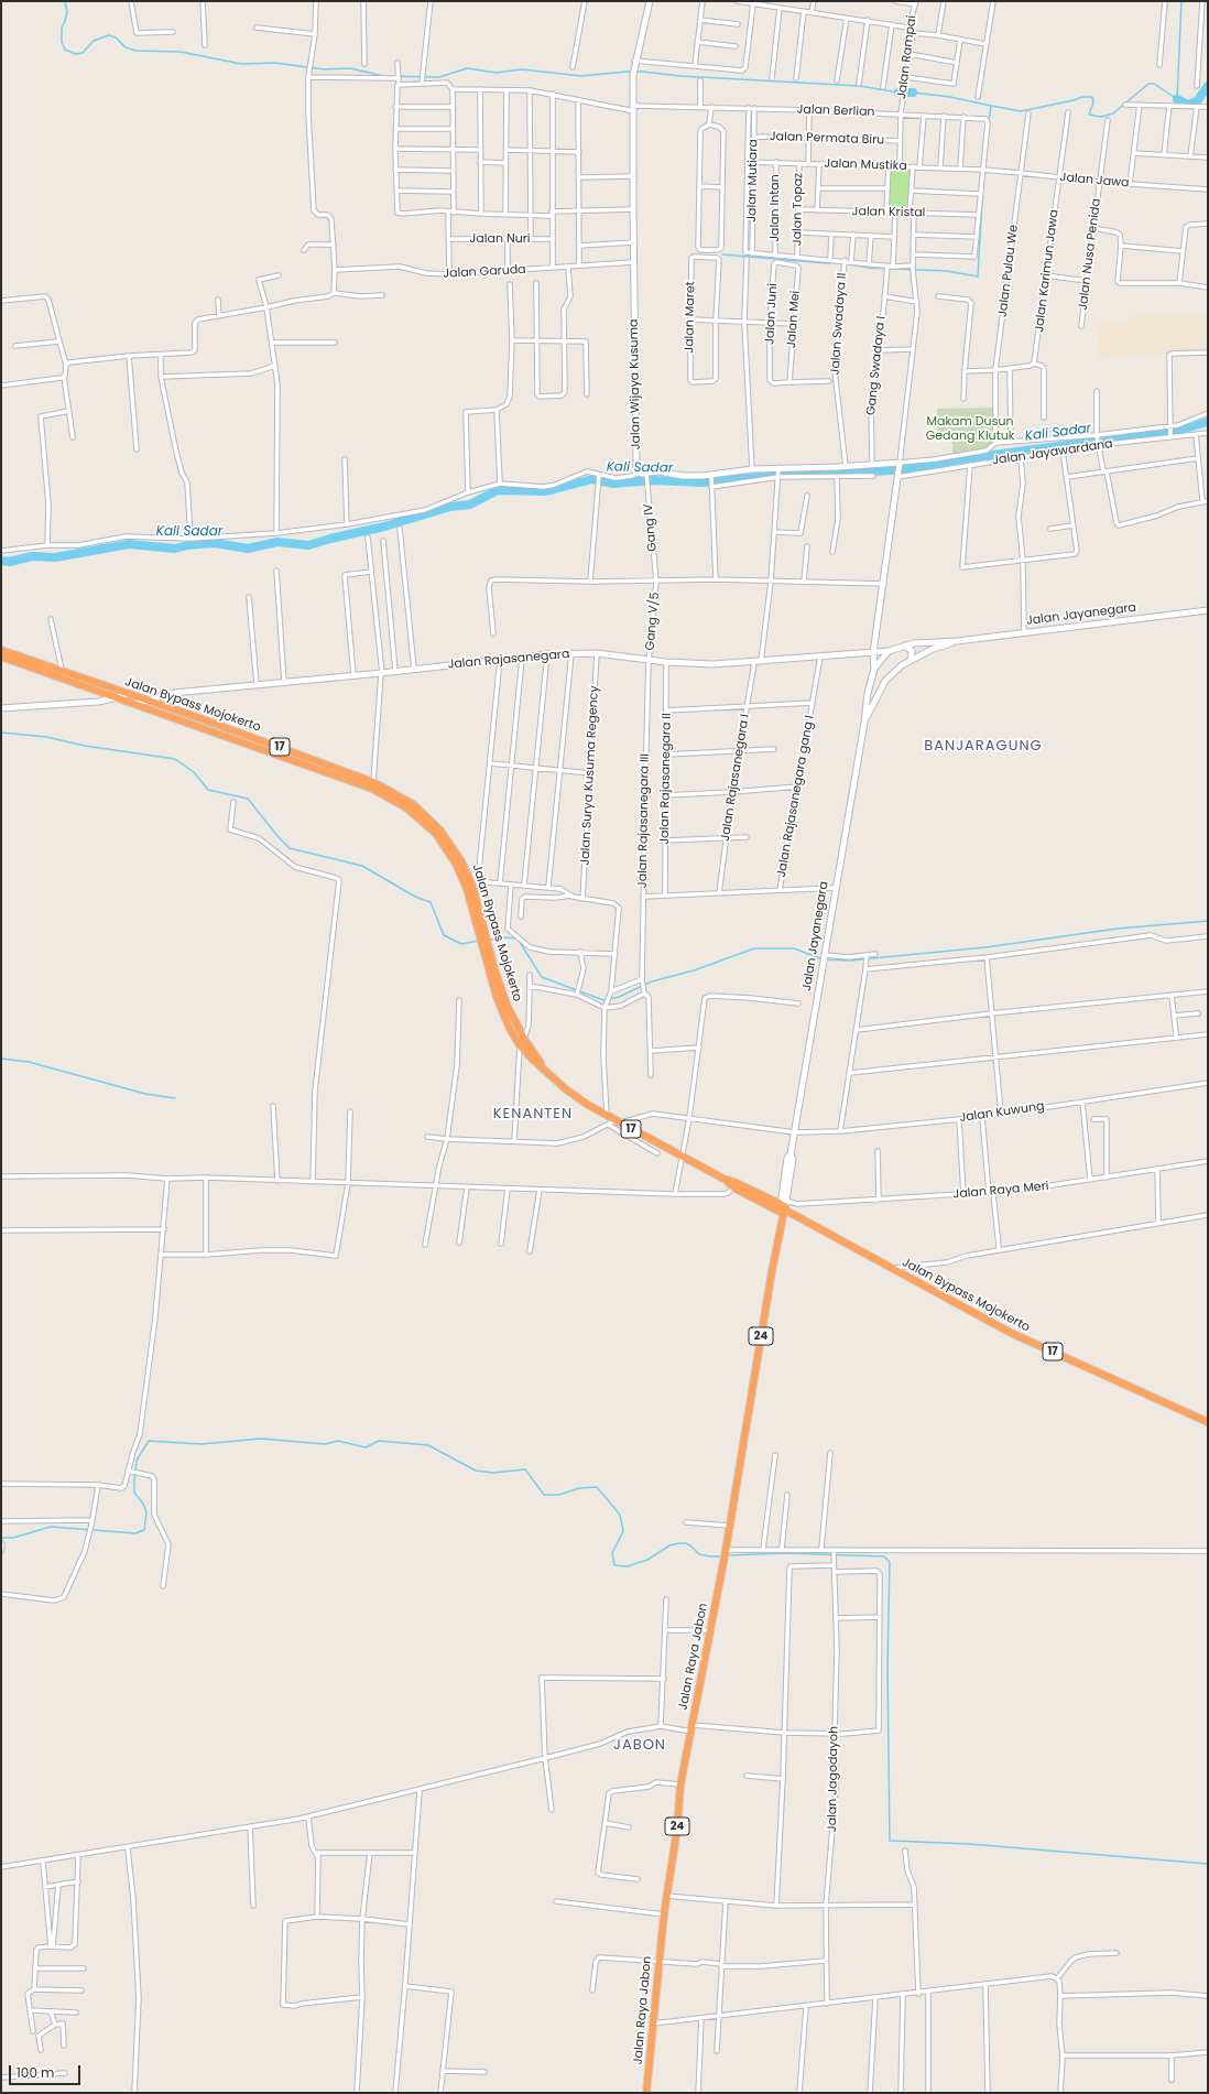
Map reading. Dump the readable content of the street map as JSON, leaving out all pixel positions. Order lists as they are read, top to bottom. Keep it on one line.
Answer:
{"streets":{"highway":["Jalan Jayanegara","Jalan Bypass Mojokerto","17","24","Jalan Raya Jabon"],"street":["Jalan Rampai","Jalan Berlian","Jalan Permata Biru","Jalan Mustika","Jalan Mutiara","Jalan Jawa","Jalan Intan","Jalan Topaz","Jalan Kristal","Jalan Nuri","Jalan Nusa Penida","Jalan Pulau We","Jalan Karimun Jawa","Jalan Garuda","Jalan Juni","Jalan Maret","Jalan Mei","Jalan Swadaya II","Gang Swadaya I","Jalan Wijaya Kusuma","Jalan Jayawardana","Gang IV","Gang V/5","Jalan Rajasanegara","Jalan Surya Kusuma Regency","Jalan Rajasanegara I","Jalan Rajasanegara II","Jalan Rajasanegara gang I","Jalan Rajasanegara III","Jalan Kuwung","Jalan Raya Meri","Jalan Jagodayoh"]},"crossings":[["Jalan Rampai","Jalan Berlian"],["Jalan Rampai","Jalan Permata Biru"],["Jalan Rampai","Jalan Mustika"],["Jalan Berlian","Jalan Mustika"],["Jalan Berlian","Jalan Mutiara"],["Jalan Berlian","Jalan Jawa"],["Jalan Berlian","Jalan Wijaya Kusuma"],["Jalan Permata Biru","Jalan Mutiara"],["Jalan Mustika","Jalan Mutiara"],["Jalan Mustika","Jalan Jawa"],["Jalan Mustika","Jalan Intan"],["Jalan Mustika","Jalan Topaz"],["Jalan Jawa","Jalan Nusa Penida"],["Jalan Jawa","Jalan Pulau We"],["Jalan Jawa","Jalan Karimun Jawa"],["Jalan Topaz","Jalan Kristal"],["Jalan Garuda","Jalan Wijaya Kusuma"],["Jalan Juni","Jalan Mei"],["Gang IV","Gang V/5"],["Jalan Jayanegara","Jalan Rajasanegara"],["Jalan Jayanegara","Jalan Bypass Mojokerto"],["Jalan Jayanegara","Jalan Kuwung"],["Jalan Jayanegara","Jalan Raya Meri"],["Jalan Jayanegara","Jalan Raya Jabon"],["Gang V/5","Jalan Rajasanegara"],["Gang V/5","Jalan Rajasanegara III"],["Jalan Rajasanegara","Jalan Bypass Mojokerto"],["Jalan Rajasanegara","Jalan Surya Kusuma Regency"],["Jalan Rajasanegara","Jalan Rajasanegara I"],["Jalan Rajasanegara","Jalan Rajasanegara II"],["Jalan Rajasanegara","Jalan Rajasanegara gang I"],["Jalan Rajasanegara","Jalan Rajasanegara III"],["Jalan Bypass Mojokerto","Jalan Kuwung"],["Jalan Bypass Mojokerto","Jalan Raya Meri"]],"districts":["BANJARAGUNG","KENANTEN","JABON"],"water":["Kali Sadar"],"parks":["Makam Dusun Gedang Klutuk"],"scale_bar":"100 m"}
